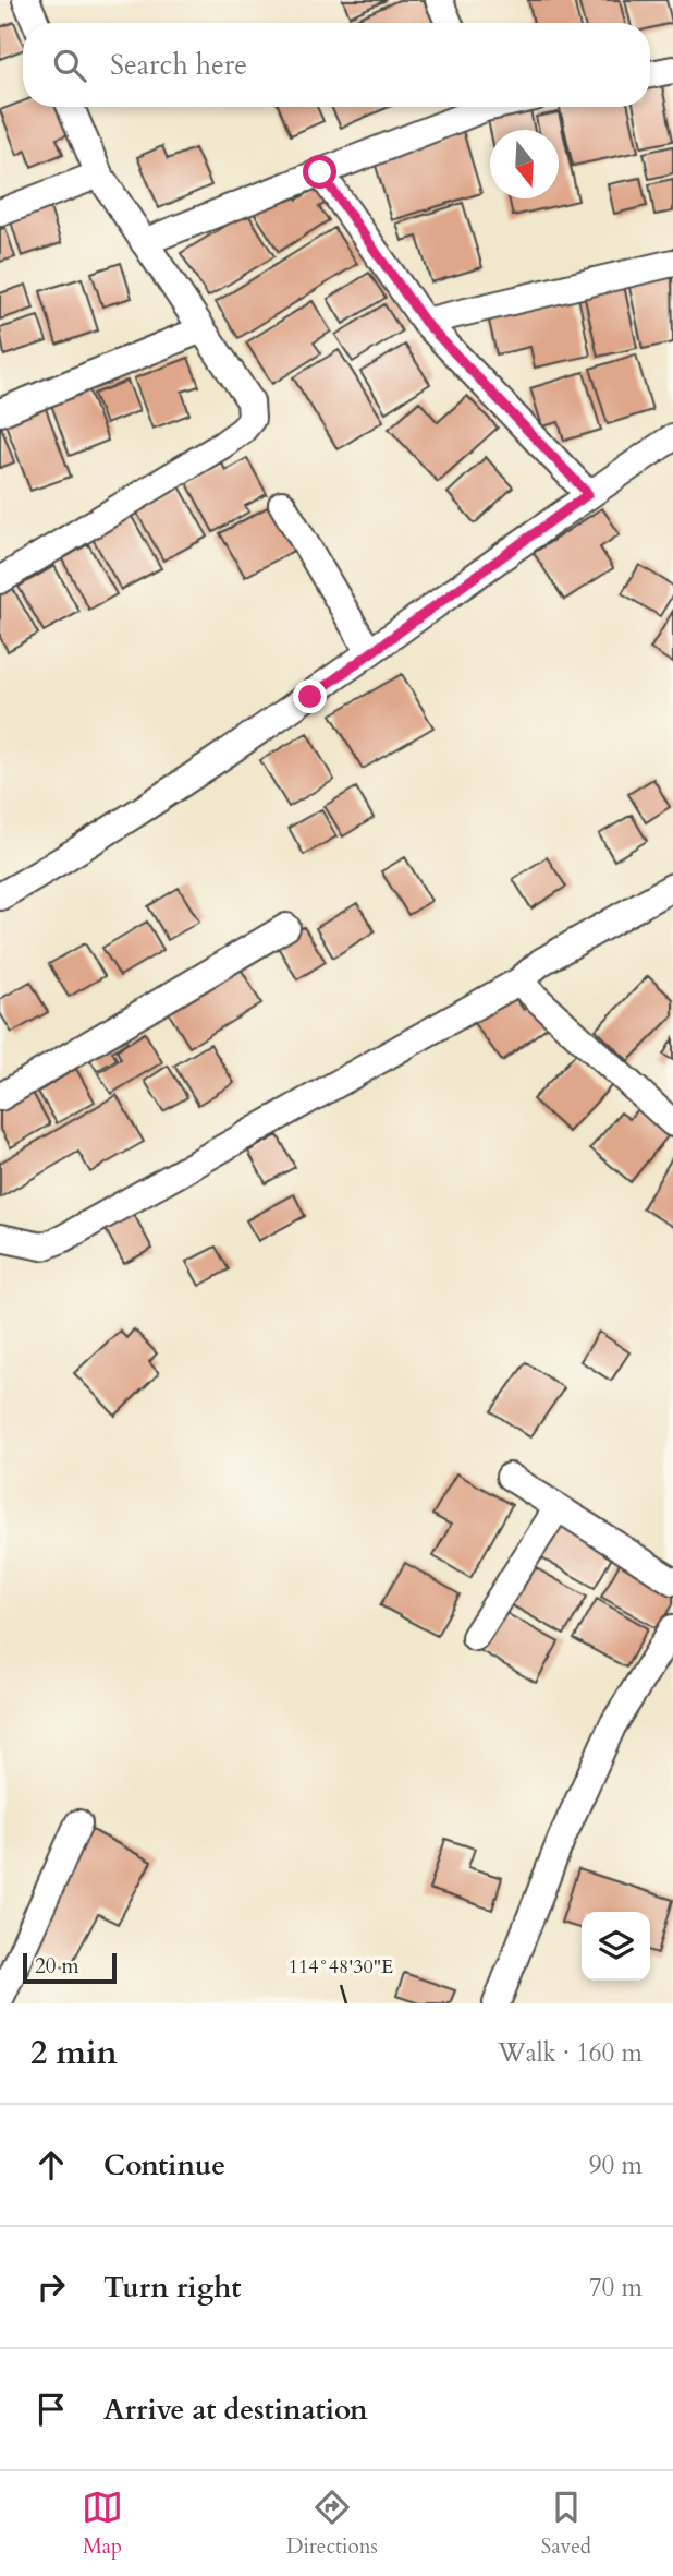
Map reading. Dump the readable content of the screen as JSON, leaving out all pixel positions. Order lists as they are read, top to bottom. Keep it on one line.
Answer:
{"scale_bar":"20 m","north":"bottom","page":{"search":"Search here","scale":"20 m","heading":["2 min","Walk · 160 m"],"list":[["Continue","90 m"],["Turn right","70 m"],"Arrive at destination"],"nav":["Map","Directions","Saved"]},"coordinates":["114°48'30\"E"]}
